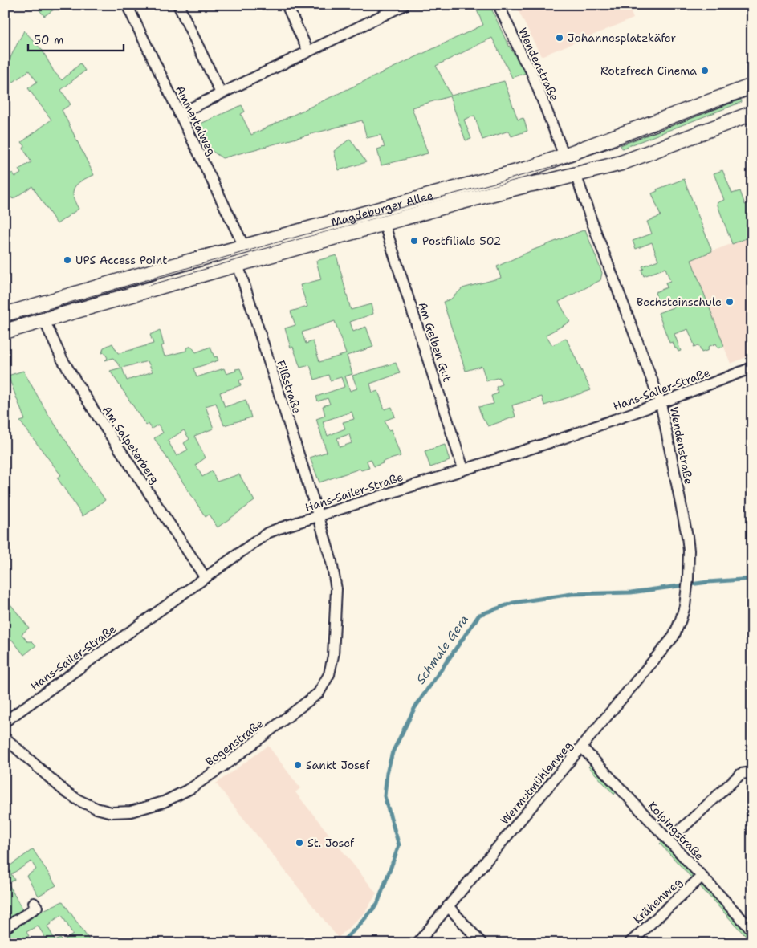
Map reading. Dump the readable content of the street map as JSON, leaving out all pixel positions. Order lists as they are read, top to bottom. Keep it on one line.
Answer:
{"streets":{"main road":["Magdeburger Allee"],"street":["Wendenstraße","Ammertalweg","Am Gelben Gut","Filßstraße","Hans-Sailer-Straße","Am Salpeterberg","Bogenstraße","Wermutmühlenweg","Kolpingstraße","Krähenweg"]},"crossings":[["Wendenstraße","Magdeburger Allee"],["Wendenstraße","Hans-Sailer-Straße"],["Wendenstraße","Wermutmühlenweg"],["Ammertalweg","Magdeburger Allee"],["Magdeburger Allee","Am Gelben Gut"],["Magdeburger Allee","Filßstraße"],["Magdeburger Allee","Am Salpeterberg"],["Am Gelben Gut","Hans-Sailer-Straße"],["Filßstraße","Hans-Sailer-Straße"],["Filßstraße","Bogenstraße"],["Hans-Sailer-Straße","Am Salpeterberg"],["Hans-Sailer-Straße","Bogenstraße"],["Wermutmühlenweg","Kolpingstraße"],["Kolpingstraße","Krähenweg"]],"water":["Schmale Gera"],"places":["Johannesplatzkäfer","Rotzfrech Cinema","Postfiliale 502","UPS Access Point","Bechsteinschule","Sankt Josef","St. Josef"],"scale_bar":"50 m"}
